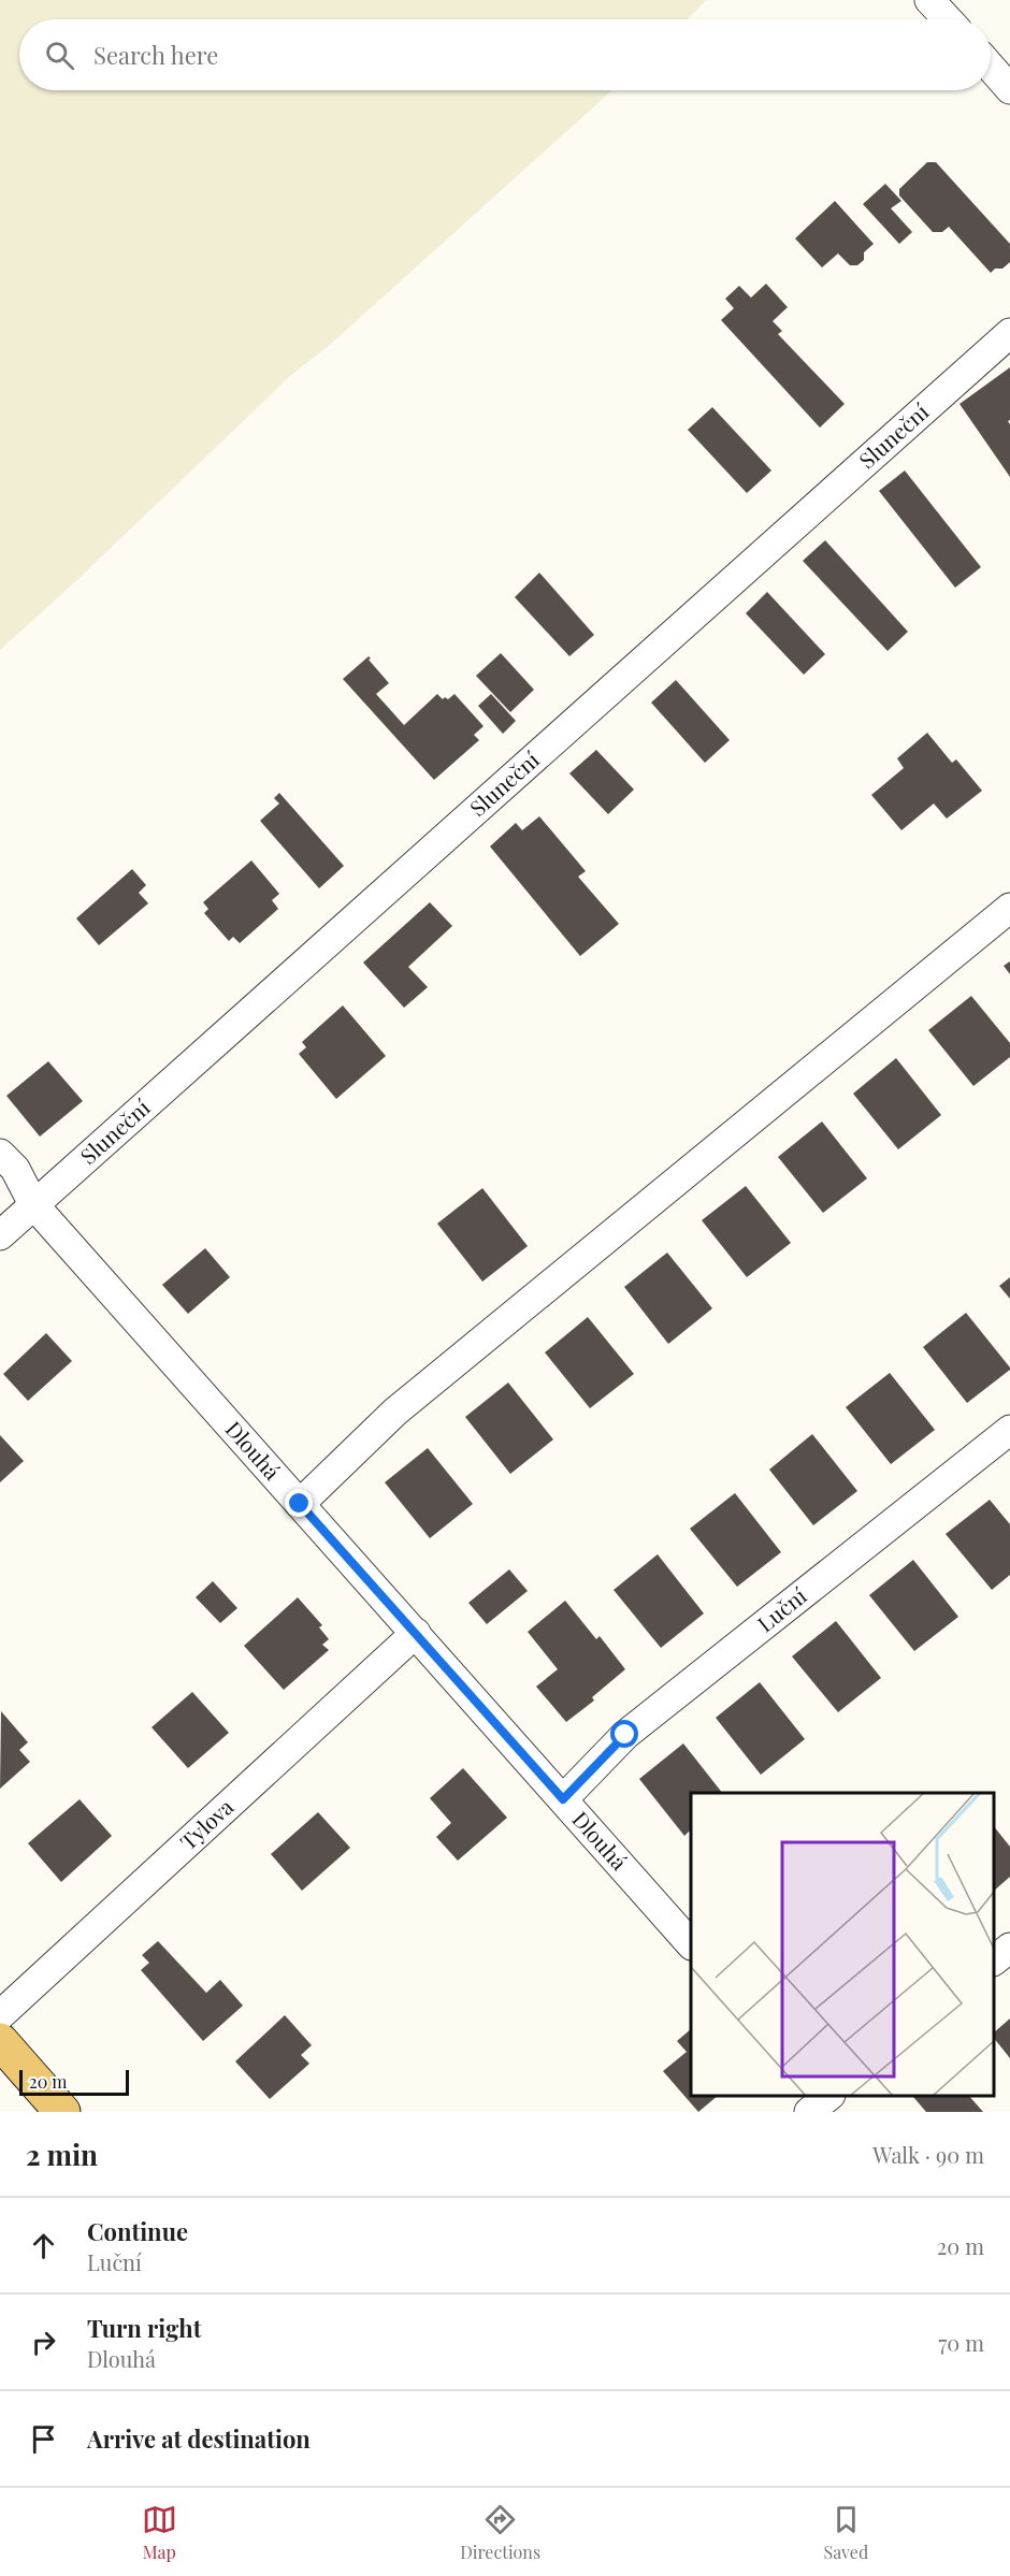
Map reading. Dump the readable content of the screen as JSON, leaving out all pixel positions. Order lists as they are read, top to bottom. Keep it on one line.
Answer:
{"streets":{"street":["Sluneční","Dlouhá","Luční","Tylova"]},"crossings":[["Sluneční","Dlouhá"],["Dlouhá","Luční"],["Dlouhá","Tylova"]],"scale_bar":"20 m","page":{"search":"Search here","scale":"20 m","heading":["2 min","Walk · 90 m"],"list":[["Continue","Luční","20 m"],["Turn right","Dlouhá","70 m"],"Arrive at destination"],"nav":["Map","Directions","Saved"]}}
